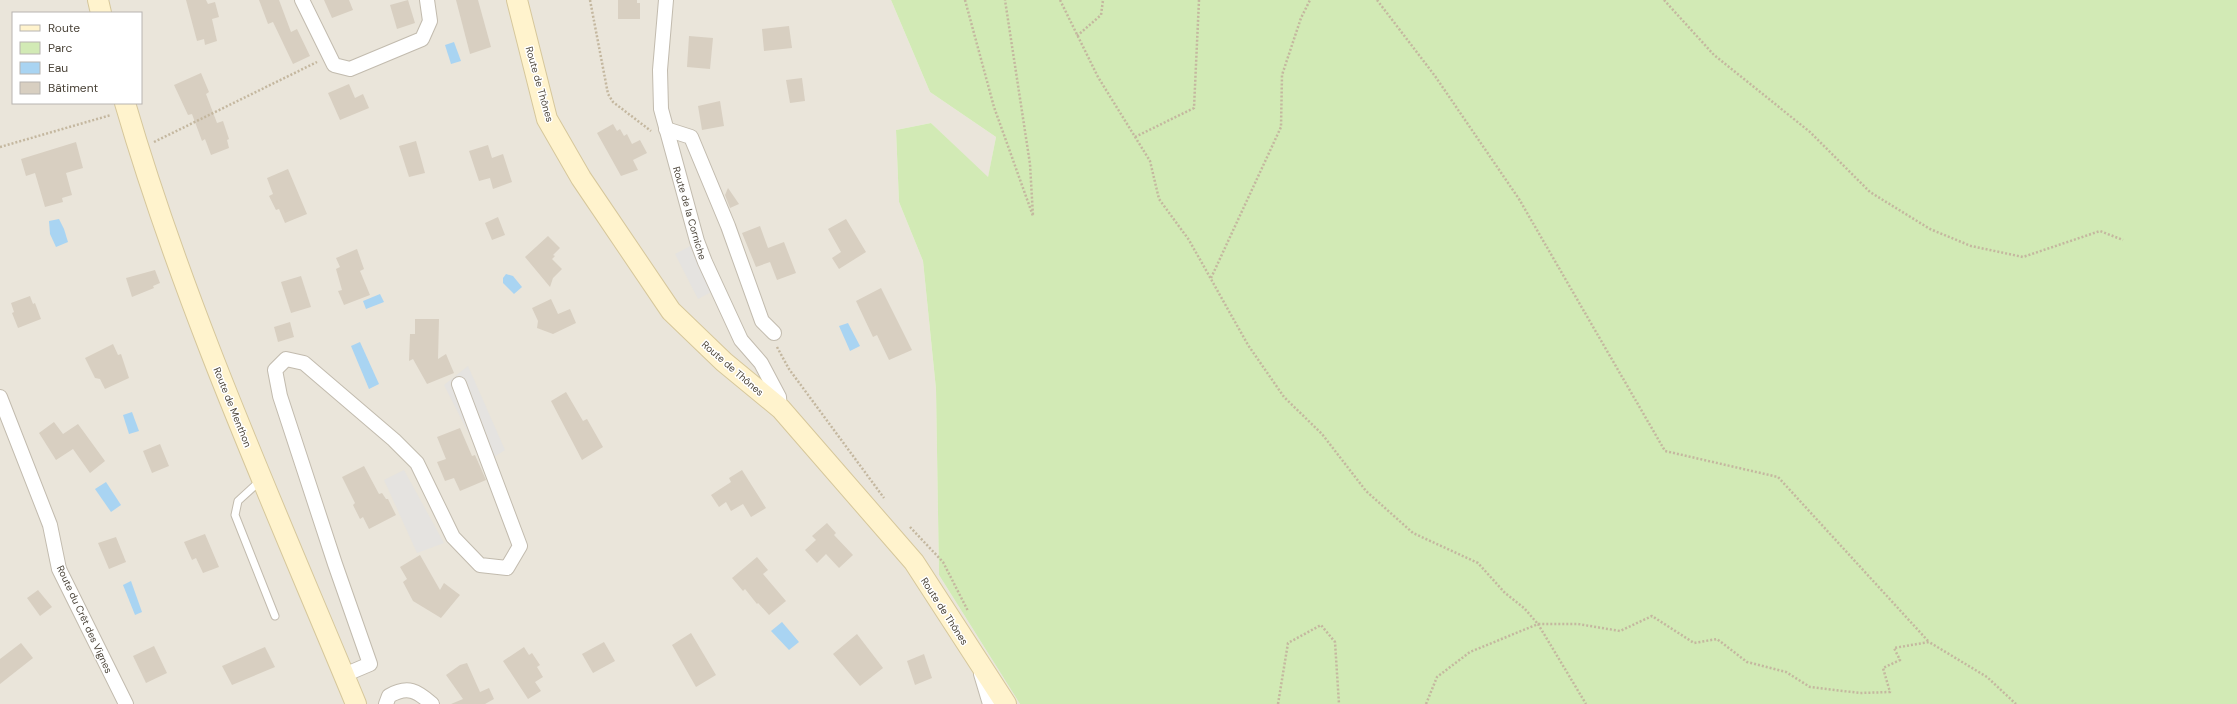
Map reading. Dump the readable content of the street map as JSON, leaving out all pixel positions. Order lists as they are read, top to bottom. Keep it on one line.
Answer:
{"streets":{"main road":["Route de Thônes","Route de Menthon"],"street":["Route de la Corniche","Route du Crêt des Vignes"]},"crossings":[["Route de Thônes","Route de la Corniche"]],"legend":["Route","Parc","Eau","Bâtiment"]}
